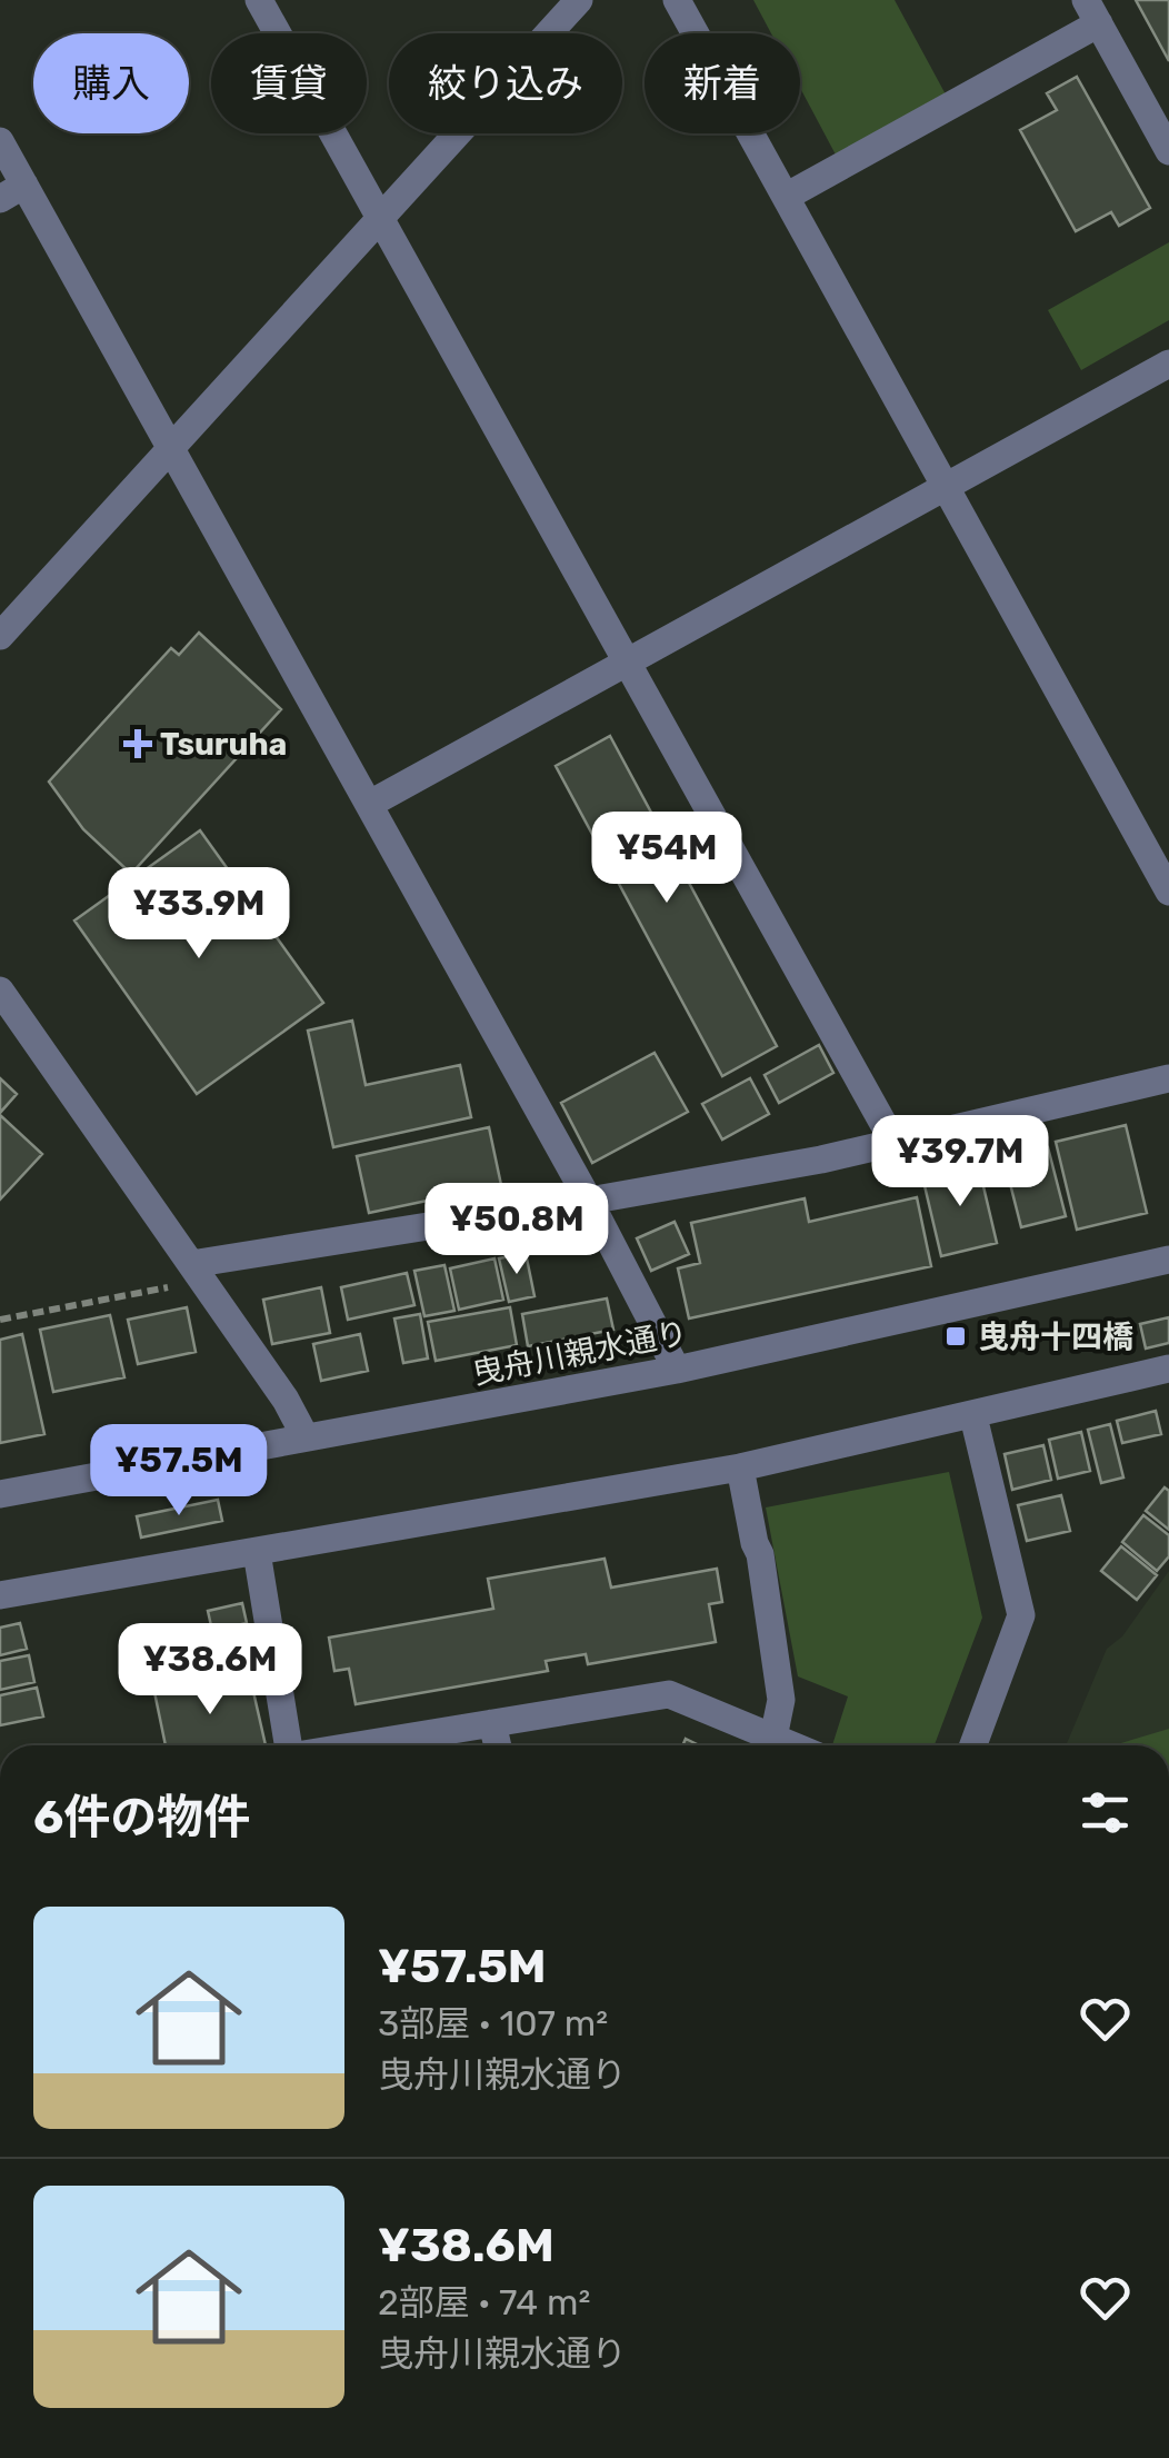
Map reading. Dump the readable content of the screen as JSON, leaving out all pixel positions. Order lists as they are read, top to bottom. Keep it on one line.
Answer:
{"streets":{"street":["曳舟川親水通り"]},"places":{"health":["Tsuruha"],"transit":["曳舟十四橋"]},"page":{"chip":["購入","賃貸","絞り込み","新着"],"price":["¥54M","¥33.9M","¥39.7M","¥50.8M","¥57.5M","¥38.6M"],"heading":"6件の物件","list":[{"name":"¥57.5M","note":"3部屋 · 107 m² · 曳舟川親水通り"},{"name":"¥38.6M","note":"2部屋 · 74 m² · 曳舟川親水通り"}]}}
